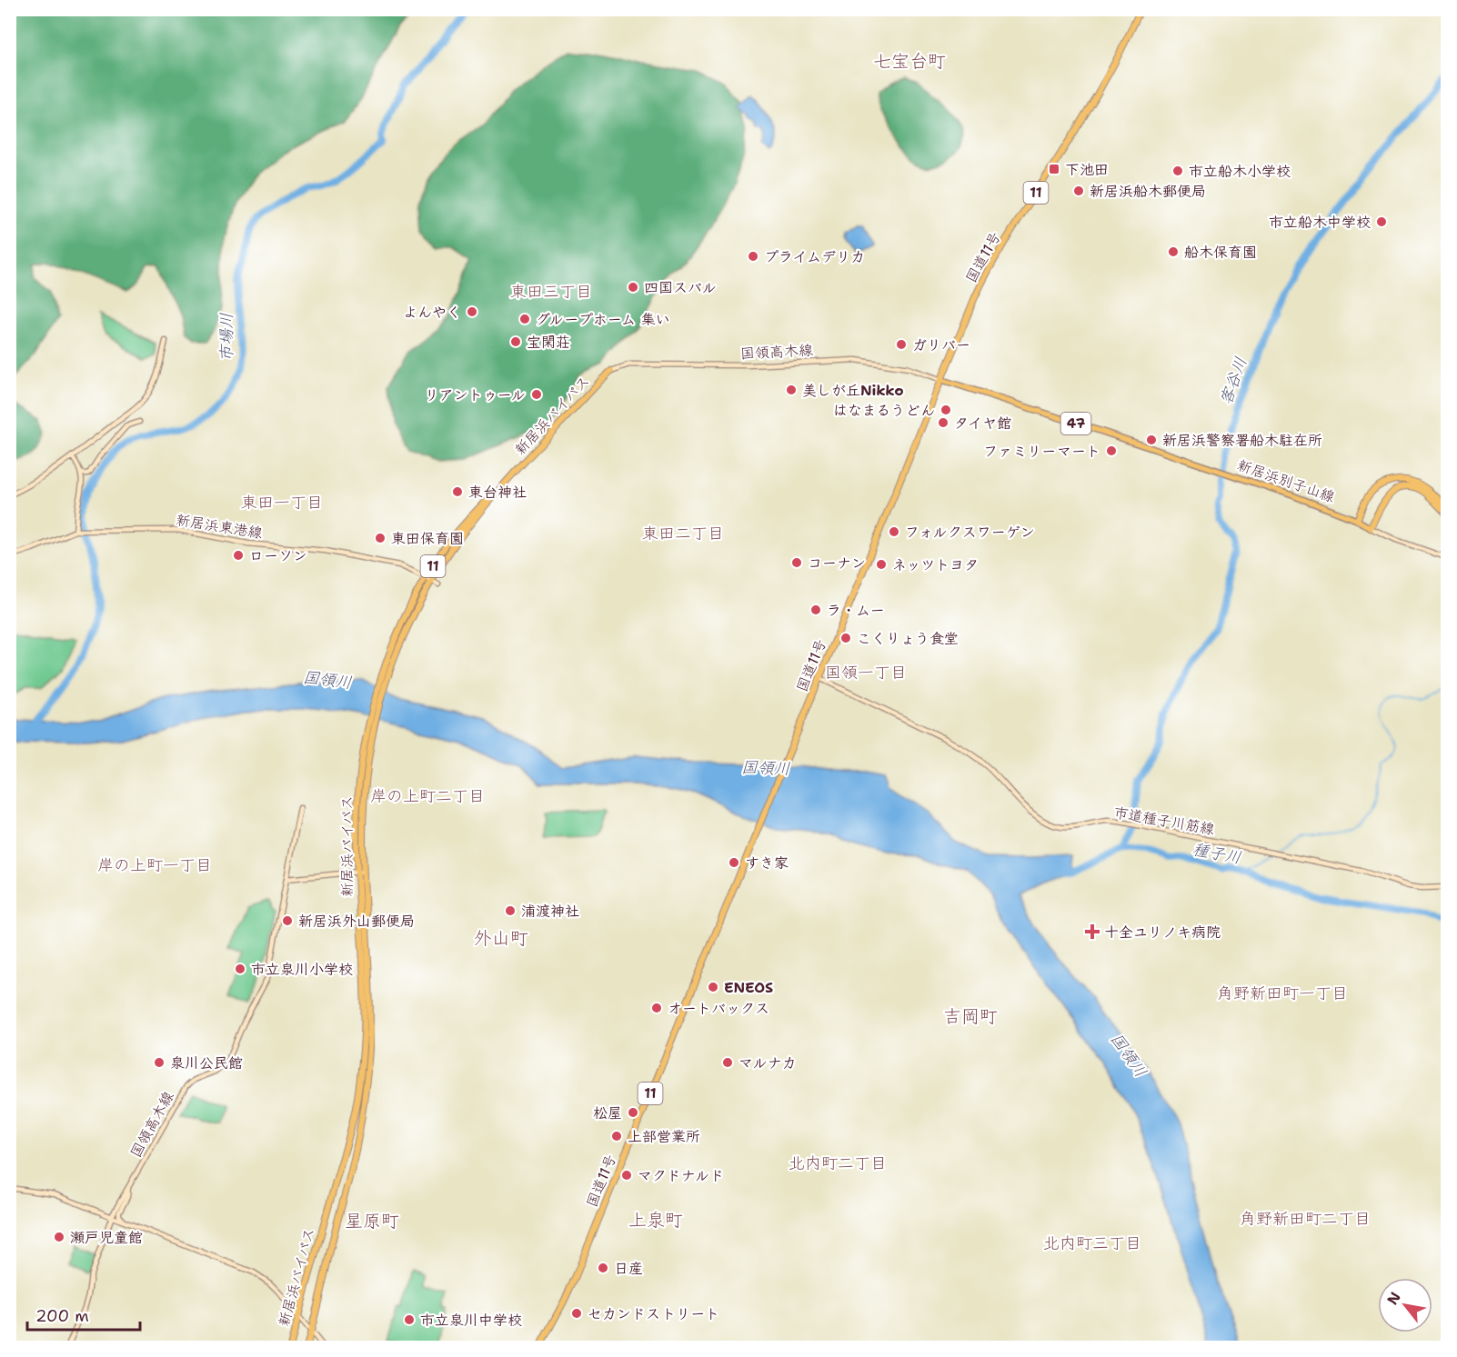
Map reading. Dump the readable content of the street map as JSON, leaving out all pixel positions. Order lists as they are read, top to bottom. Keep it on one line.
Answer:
{"streets":{"highway":["11","国道11号","新居浜バイパス"],"main road":["国領高木線","47","新居浜別子山線","新居浜東港線","市道種子川筋線"]},"crossings":[["国道11号","国領高木線"],["国道11号","新居浜別子山線"],["国道11号","市道種子川筋線"],["国領高木線","新居浜バイパス"],["国領高木線","新居浜別子山線"],["新居浜バイパス","新居浜東港線"]],"districts":["七宝台町","東田三丁目","東田一丁目","東田二丁目","国領一丁目","岸の上町二丁目","岸の上町一丁目","外山町","角野新田町一丁目","吉岡町","北内町二丁目","角野新田町二丁目","上泉町","星原町","北内町三丁目"],"water":["市場川","客谷川","国領川","種子川"],"places":{"transit":["下池田"],"other":["市立船木小学校","新居浜船木郵便局","市立船木中学校","船木保育園","プライムデリカ","四国スバル","よんやく","グループホーム 集い","宝閑荘","ガリバー","美しが丘Nikko","リアントゥール","はなまるうどん","タイヤ館","新居浜警察署船木駐在所","ファミリーマート","東台神社","フォルクスワーゲン","東田保育園","ローソン","コーナン","ネッツトヨタ","ラ・ムー","こくりょう食堂","すき家","浦渡神社","新居浜外山郵便局","市立泉川小学校","ENEOS","オートバックス","泉川公民館","マルナカ","松屋","上部営業所","マクドナルド","瀬戸児童館","日産","セカンドストリート","市立泉川中学校"],"health":["十全ユリノキ病院"]},"scale_bar":"200 m","north":"top left"}
